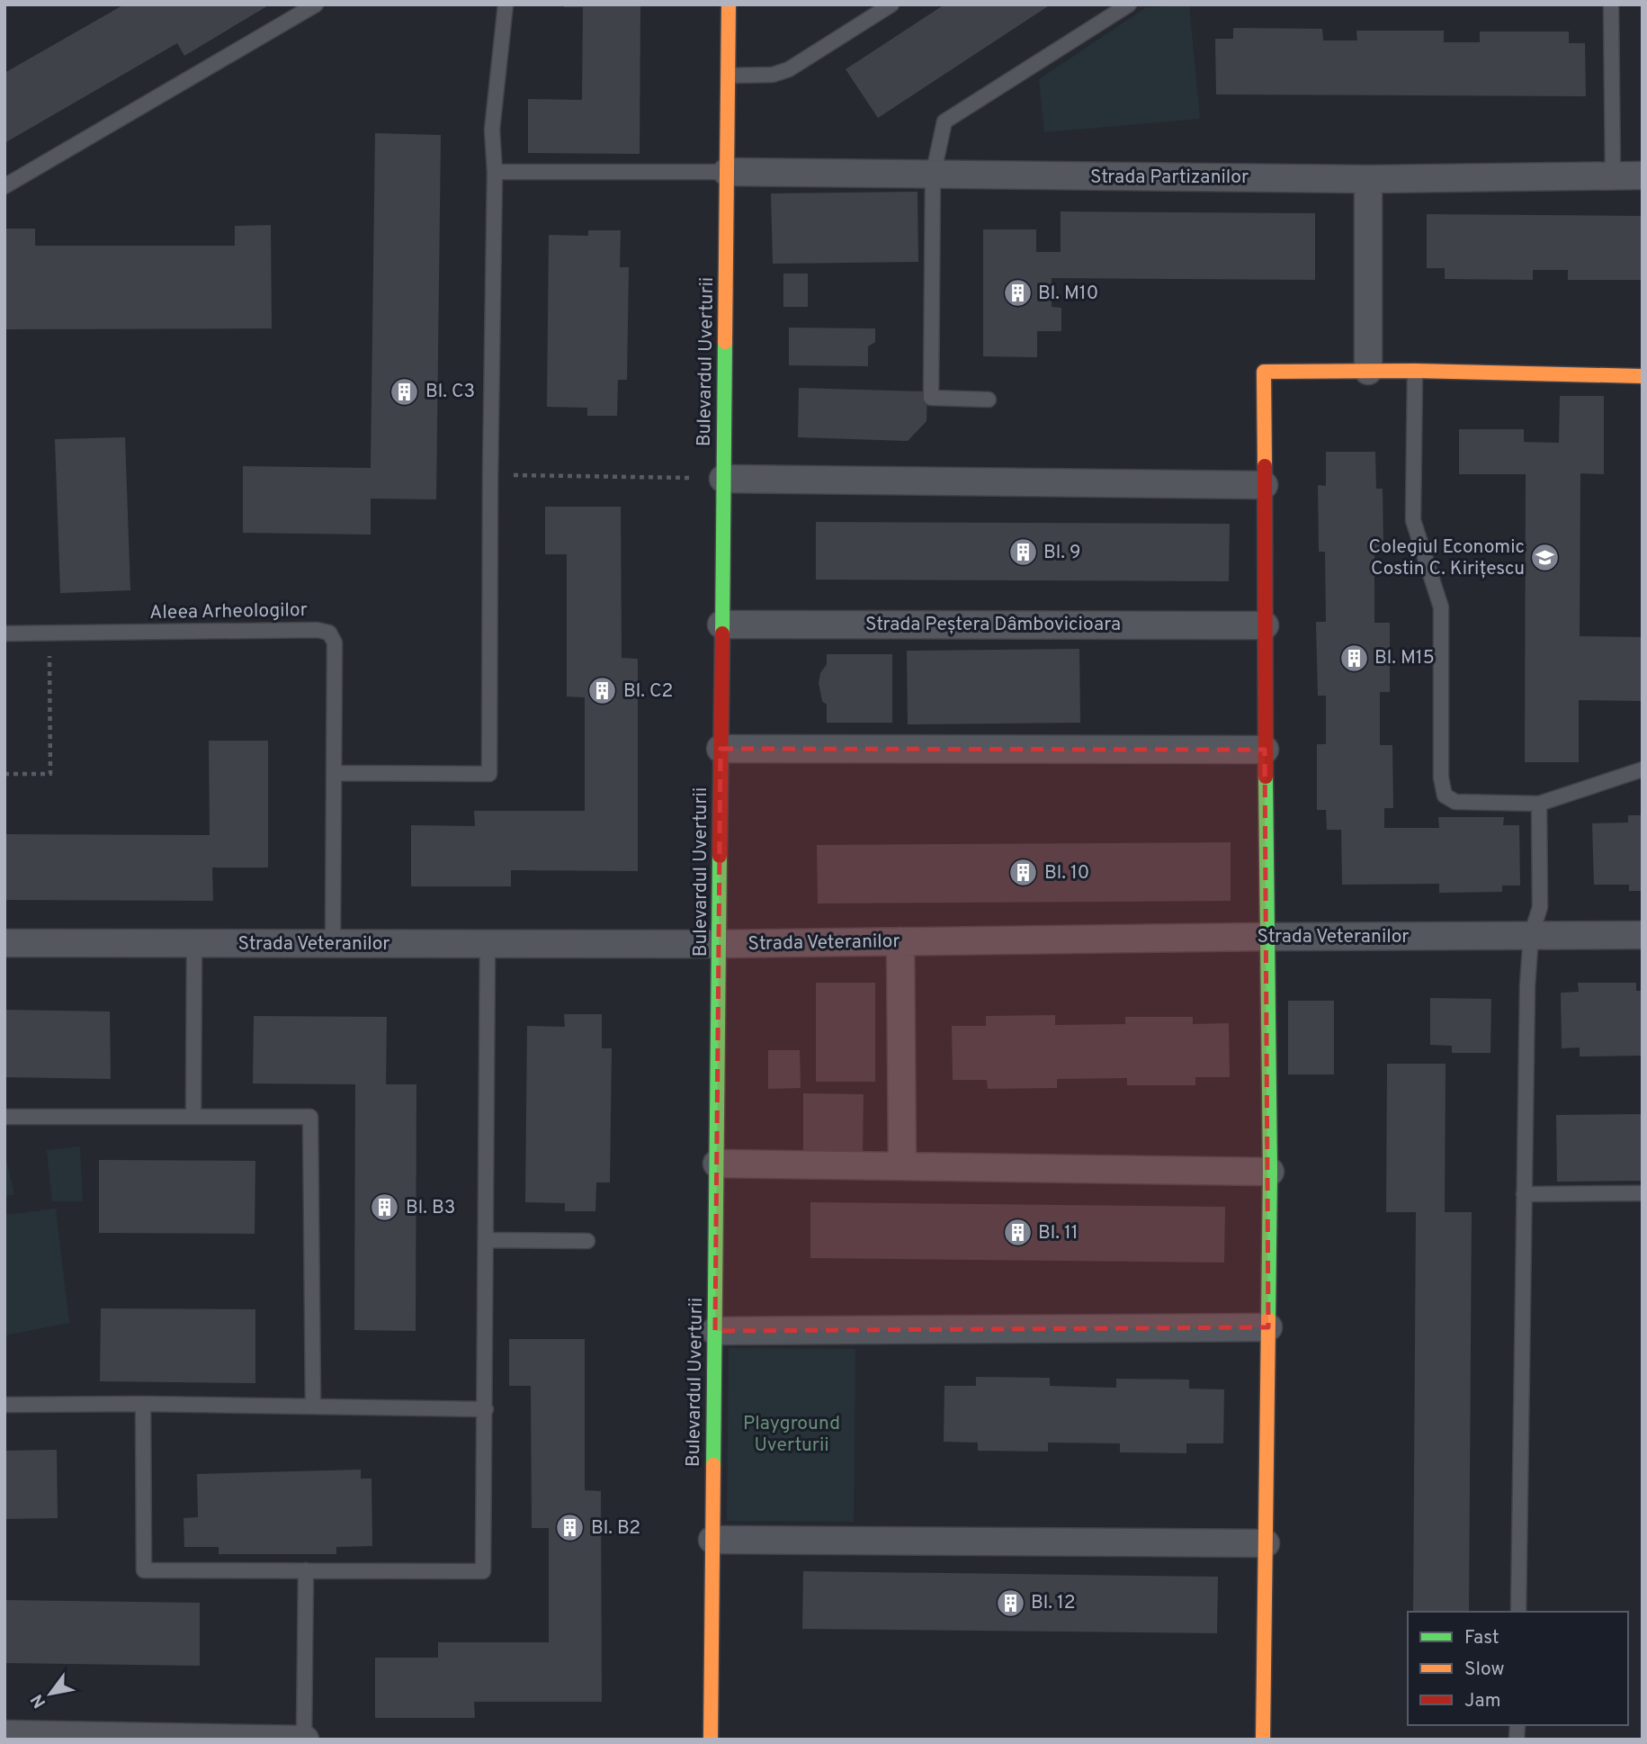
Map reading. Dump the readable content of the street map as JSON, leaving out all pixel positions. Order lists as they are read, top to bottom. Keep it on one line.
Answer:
{"streets":{"street":["Strada Partizanilor","Bulevardul Uverturii","Strada Peștera Dâmbovicioara","Strada Veteranilor"],"lane":["Aleea Arheologilor"]},"crossings":[["Strada Partizanilor","Bulevardul Uverturii"],["Bulevardul Uverturii","Strada Peștera Dâmbovicioara"],["Bulevardul Uverturii","Strada Veteranilor"],["Aleea Arheologilor","Strada Veteranilor"]],"parks":["Playground Uverturii"],"places":{"building":["Bl. M10","Bl. C3","Bl. 9","Bl. M15","Bl. C2","Bl. 10","Bl. B3","Bl. 11","Bl. B2","Bl. 12"],"school or university":["Colegiul Economic Costin C. Kirițescu"]},"legend":["Fast","Slow","Jam"],"north":"bottom left"}
